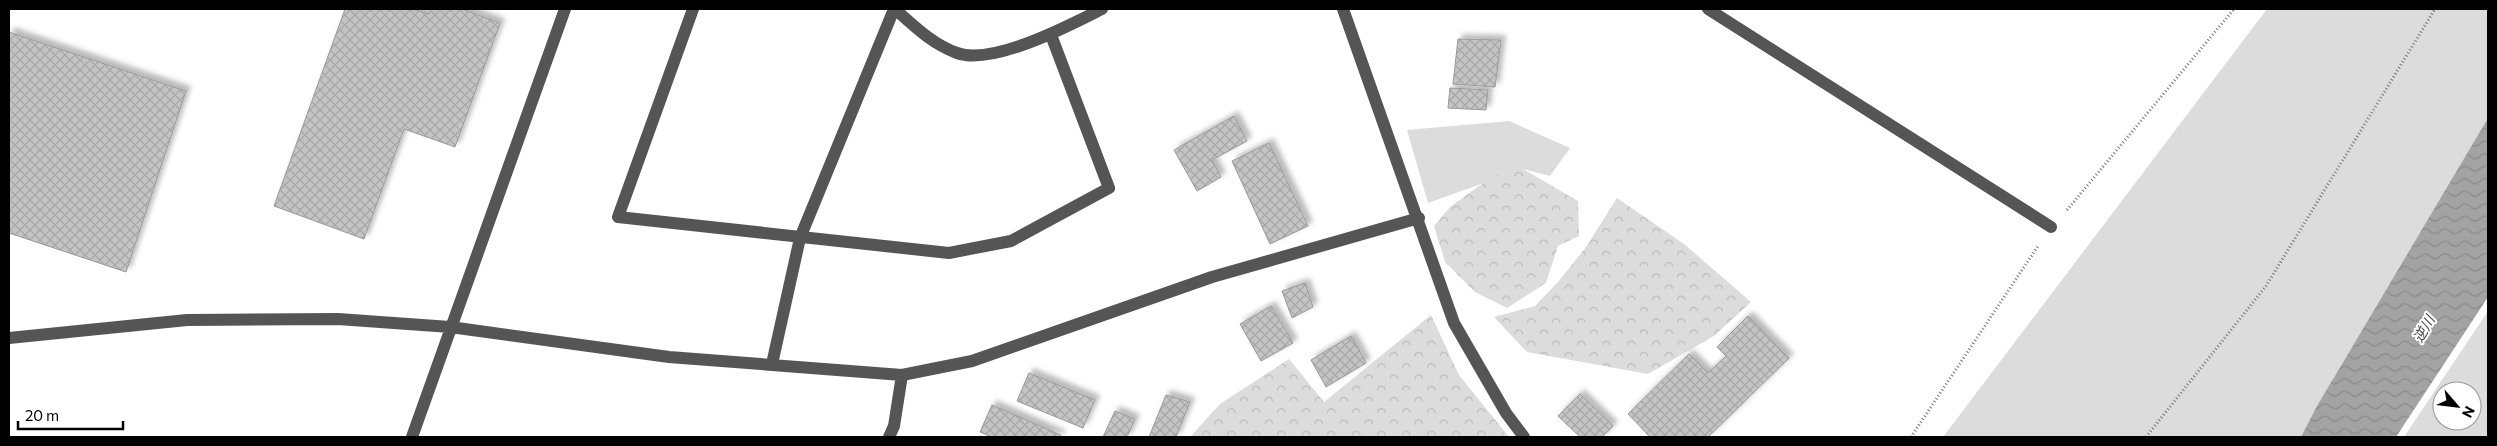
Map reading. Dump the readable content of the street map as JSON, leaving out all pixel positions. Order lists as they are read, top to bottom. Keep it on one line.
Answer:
{"water":["逆川"],"scale_bar":"20 m","north":"bottom right"}
